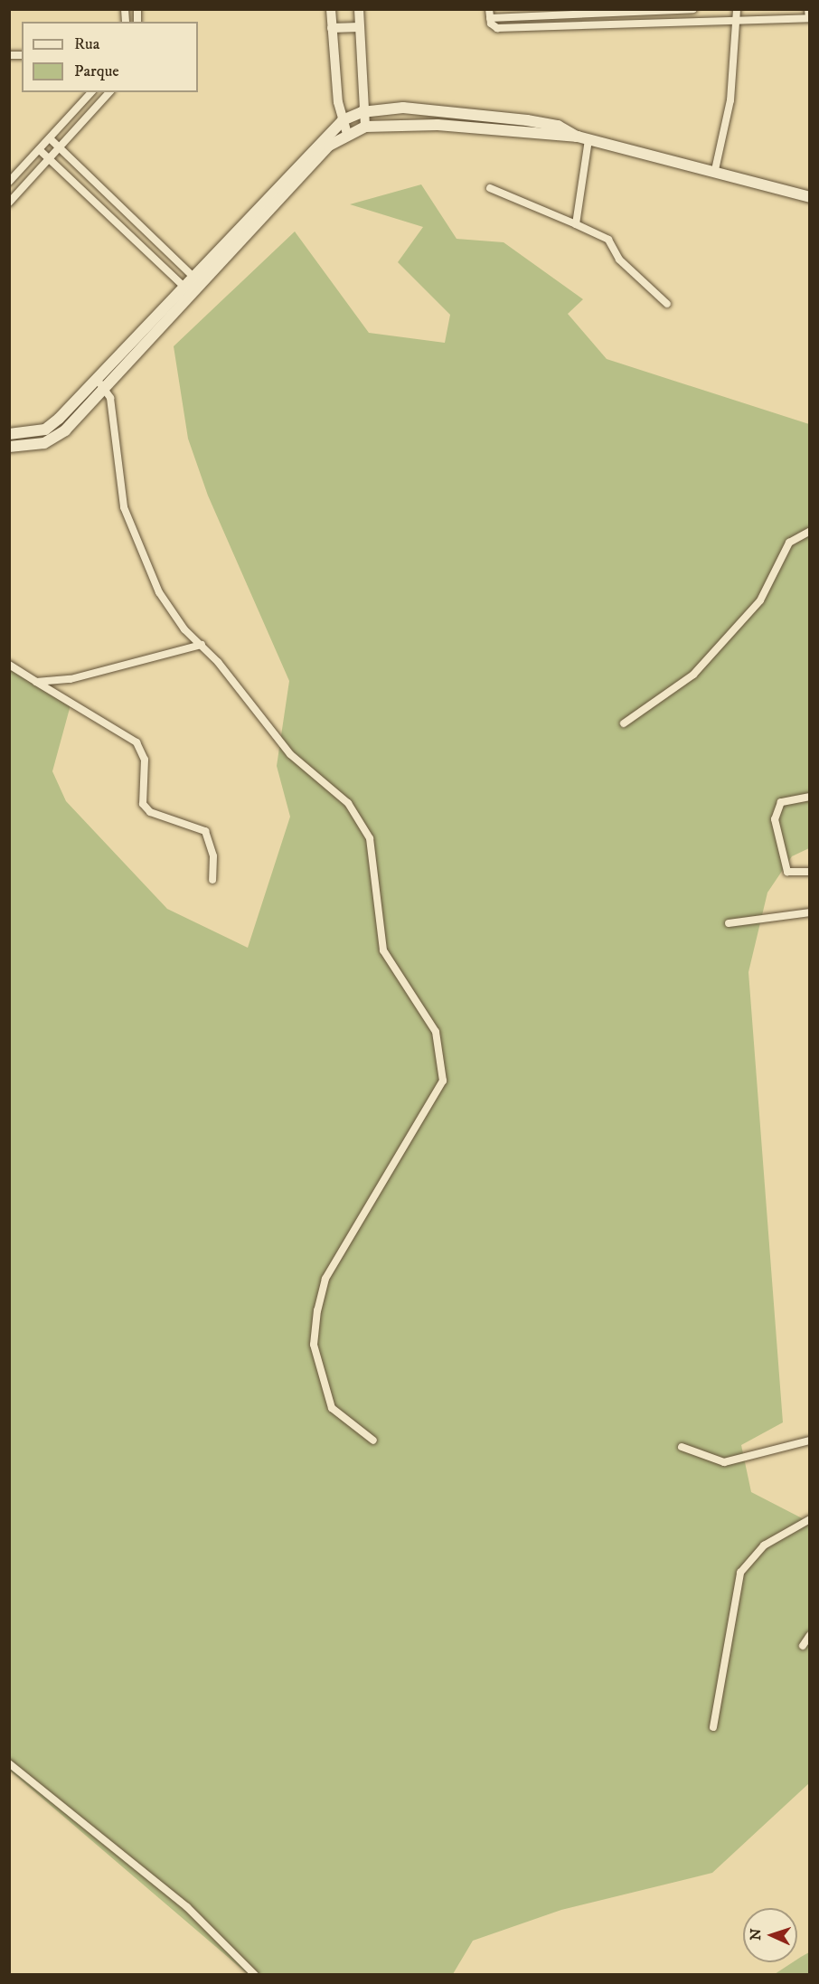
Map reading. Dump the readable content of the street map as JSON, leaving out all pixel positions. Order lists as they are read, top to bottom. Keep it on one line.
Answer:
{"legend":["Rua","Parque"],"north":"left"}
